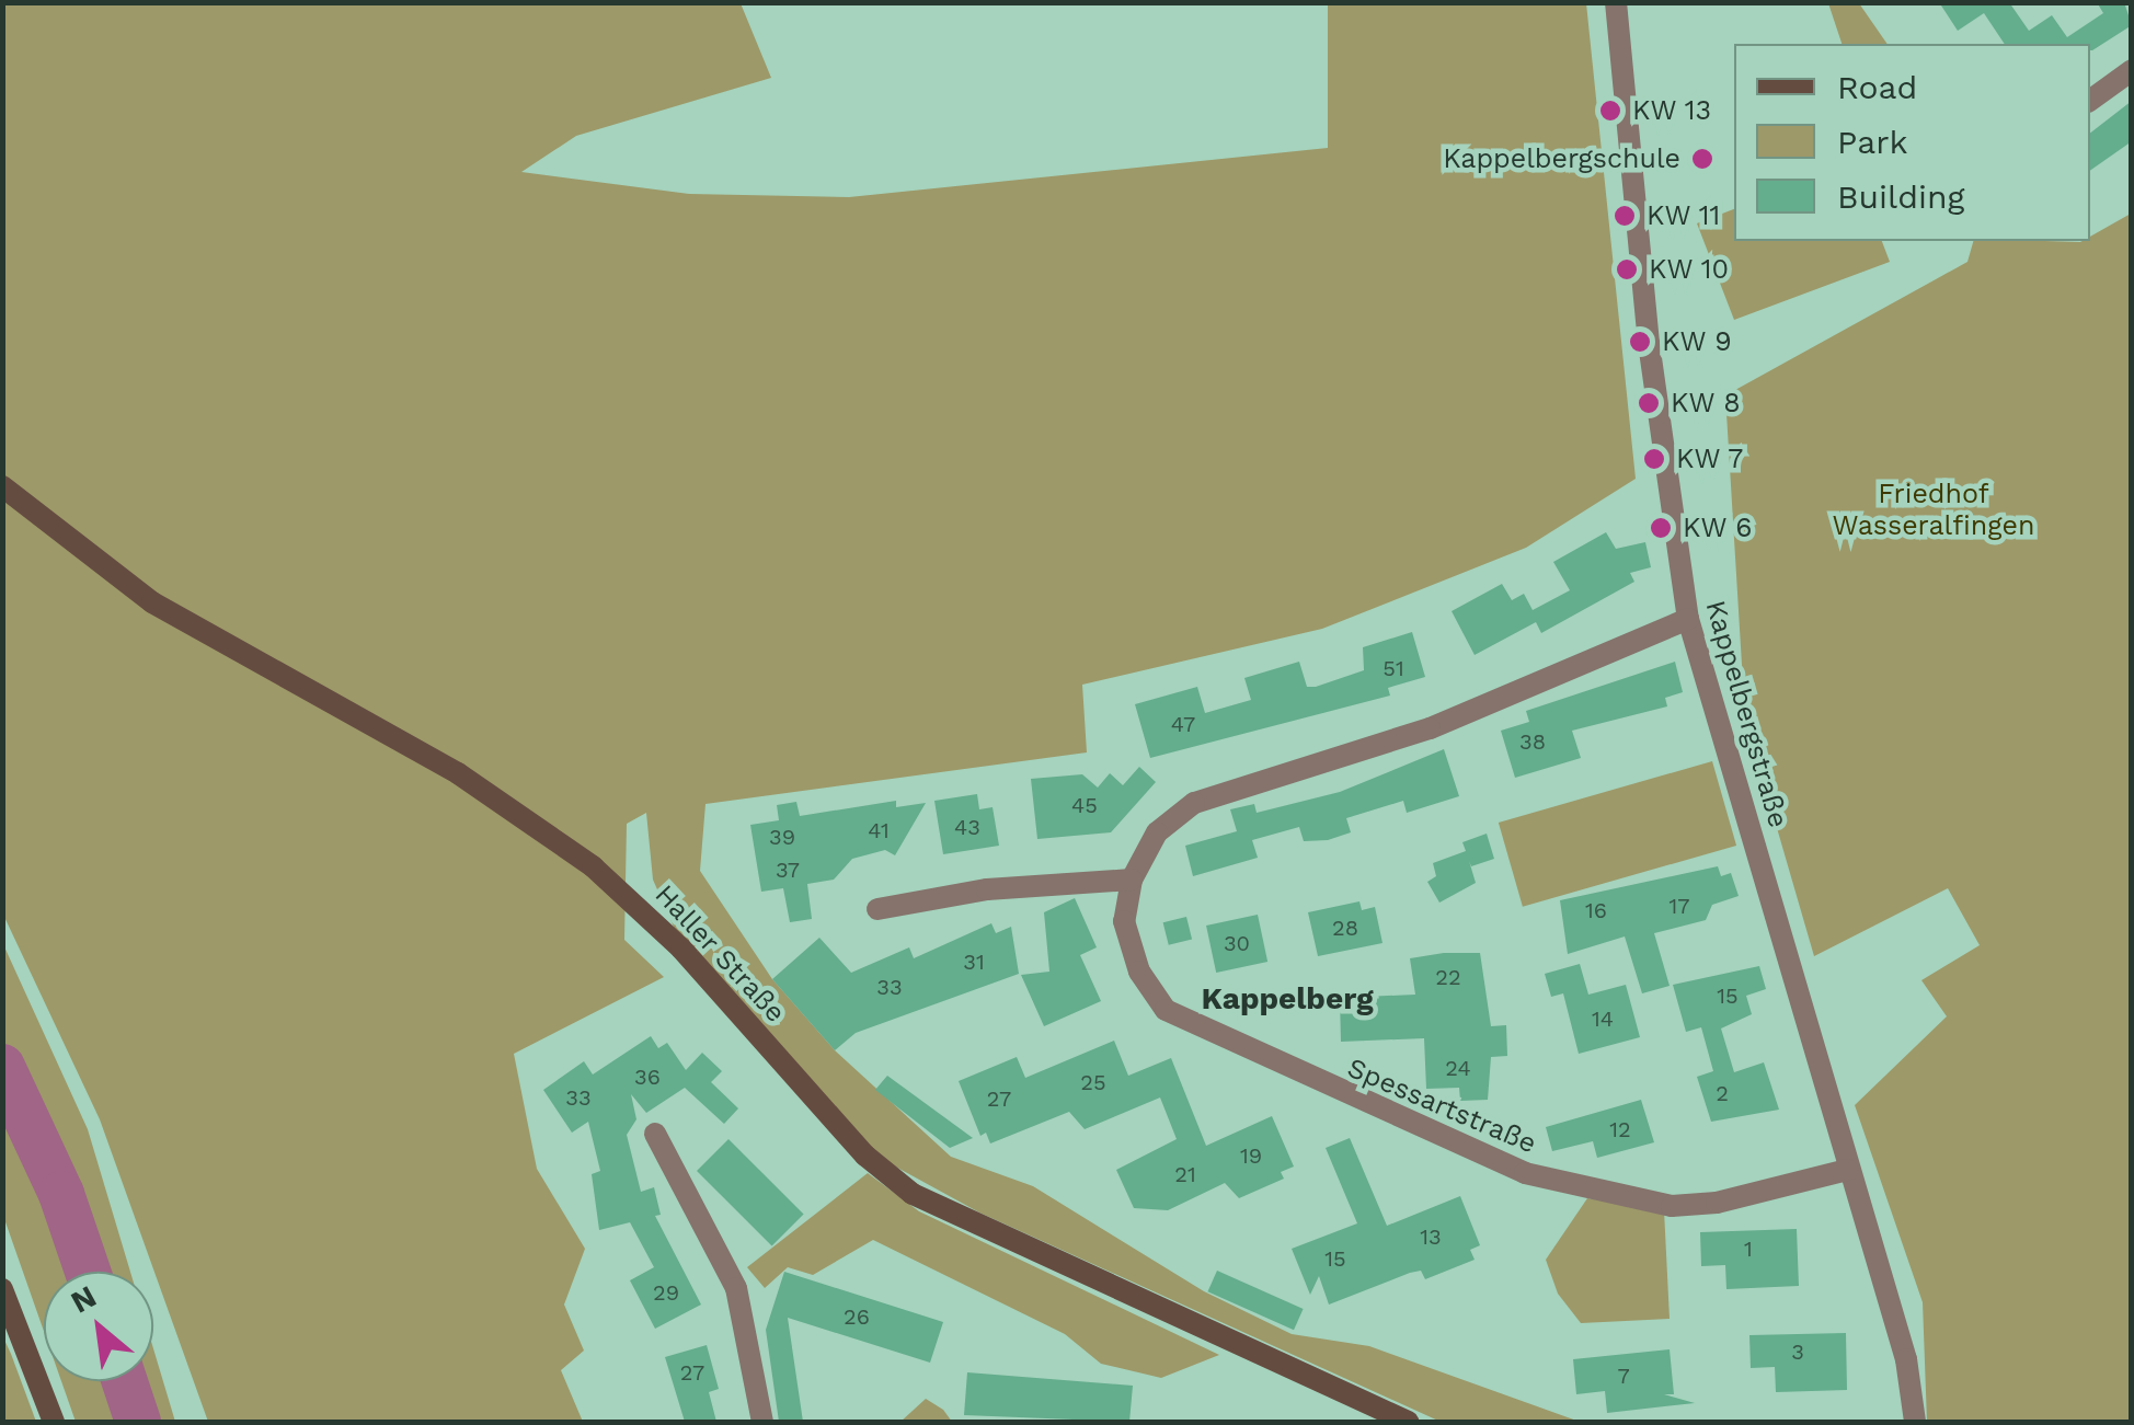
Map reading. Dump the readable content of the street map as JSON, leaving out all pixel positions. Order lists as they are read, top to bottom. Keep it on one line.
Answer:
{"streets":{"main road":["Haller Straße"],"street":["Kappelbergstraße","Spessartstraße"]},"crossings":[["Kappelbergstraße","Spessartstraße"]],"districts":["Kappelberg"],"parks":["Friedhof Wasseralfingen"],"places":["KW 13","Kappelbergschule","KW 11","KW 10","KW 9","KW 8","KW 7","KW 6"],"house_numbers":["51","47","38","45","43","41","39","37","17","16","28","30","31","22","33","15","14","24","36","25","2","33","27","12","19","21","13","1","15","29","26","3","27","7"],"legend":["Road","Park","Building"],"north":"top left"}
